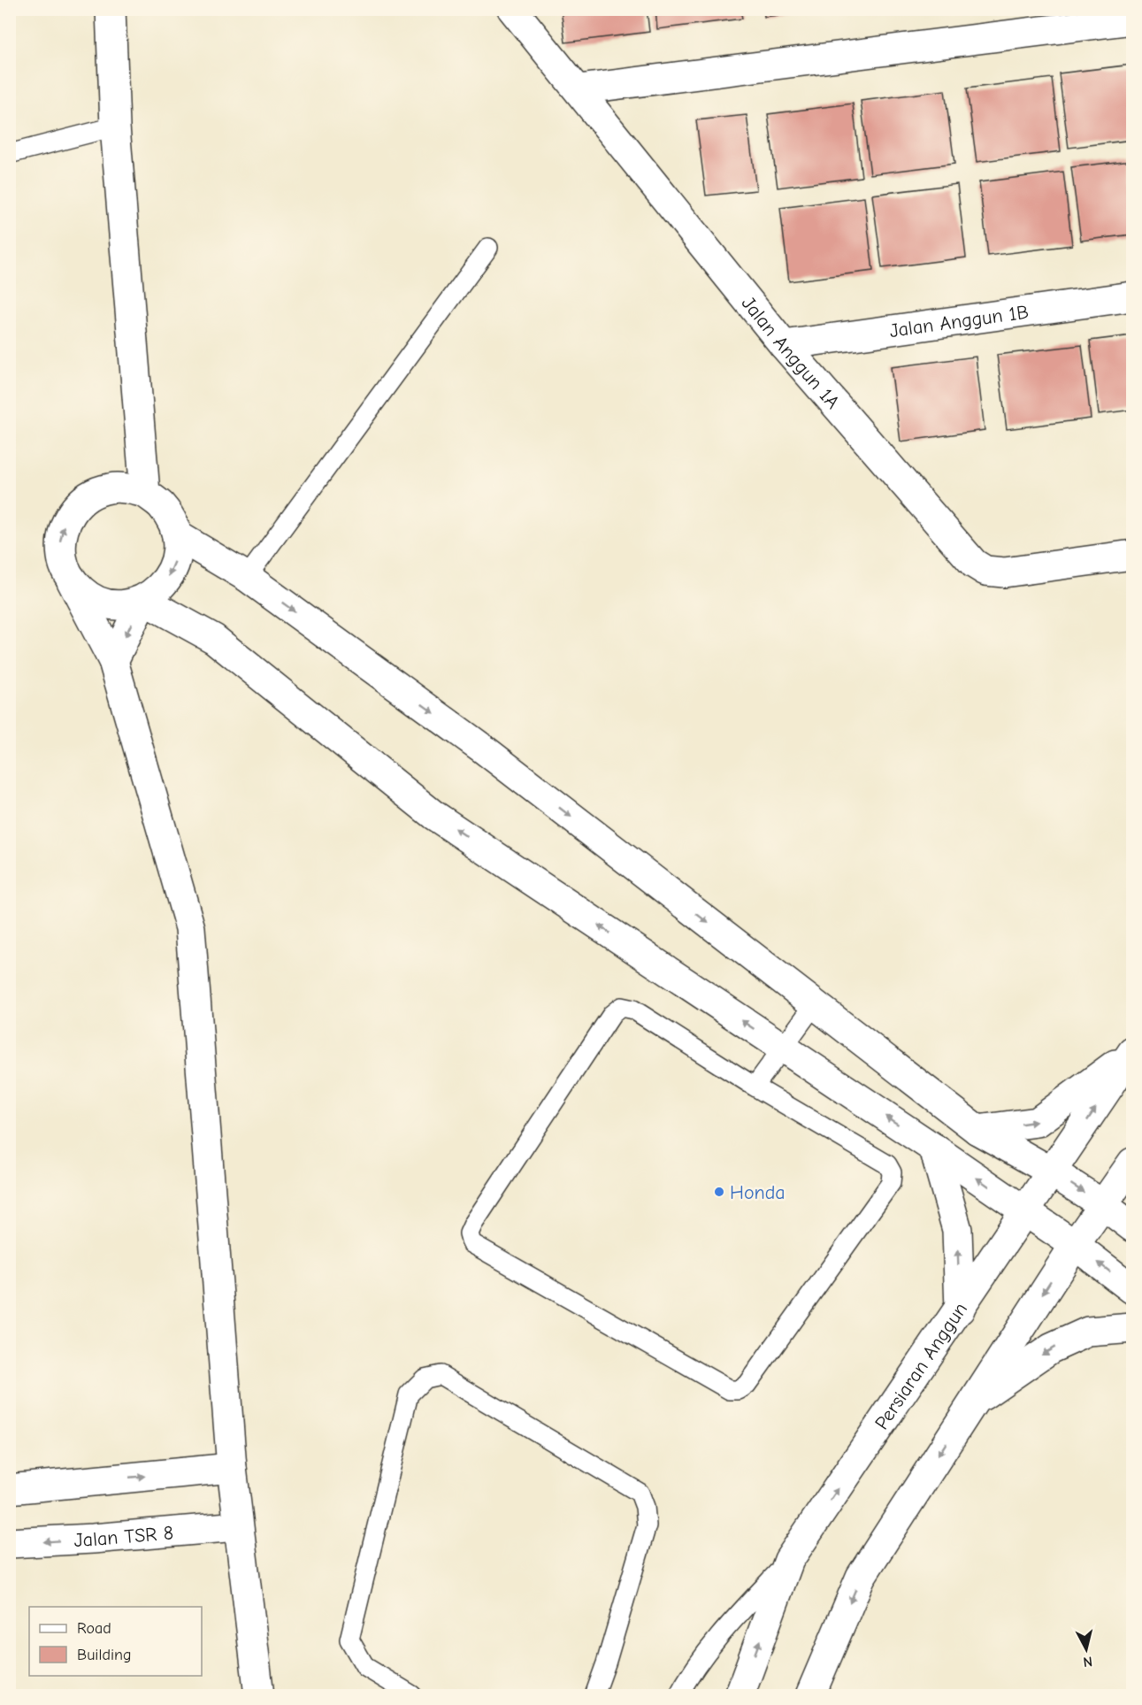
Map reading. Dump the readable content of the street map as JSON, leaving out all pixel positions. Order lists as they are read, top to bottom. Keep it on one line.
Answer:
{"streets":{"street":["Jalan Anggun 1B","Jalan Anggun 1A","Persiaran Anggun","Jalan TSR 8"]},"crossings":[["Jalan Anggun 1B","Jalan Anggun 1A"]],"places":["Honda"],"legend":["Road","Building"],"north":"bottom"}
